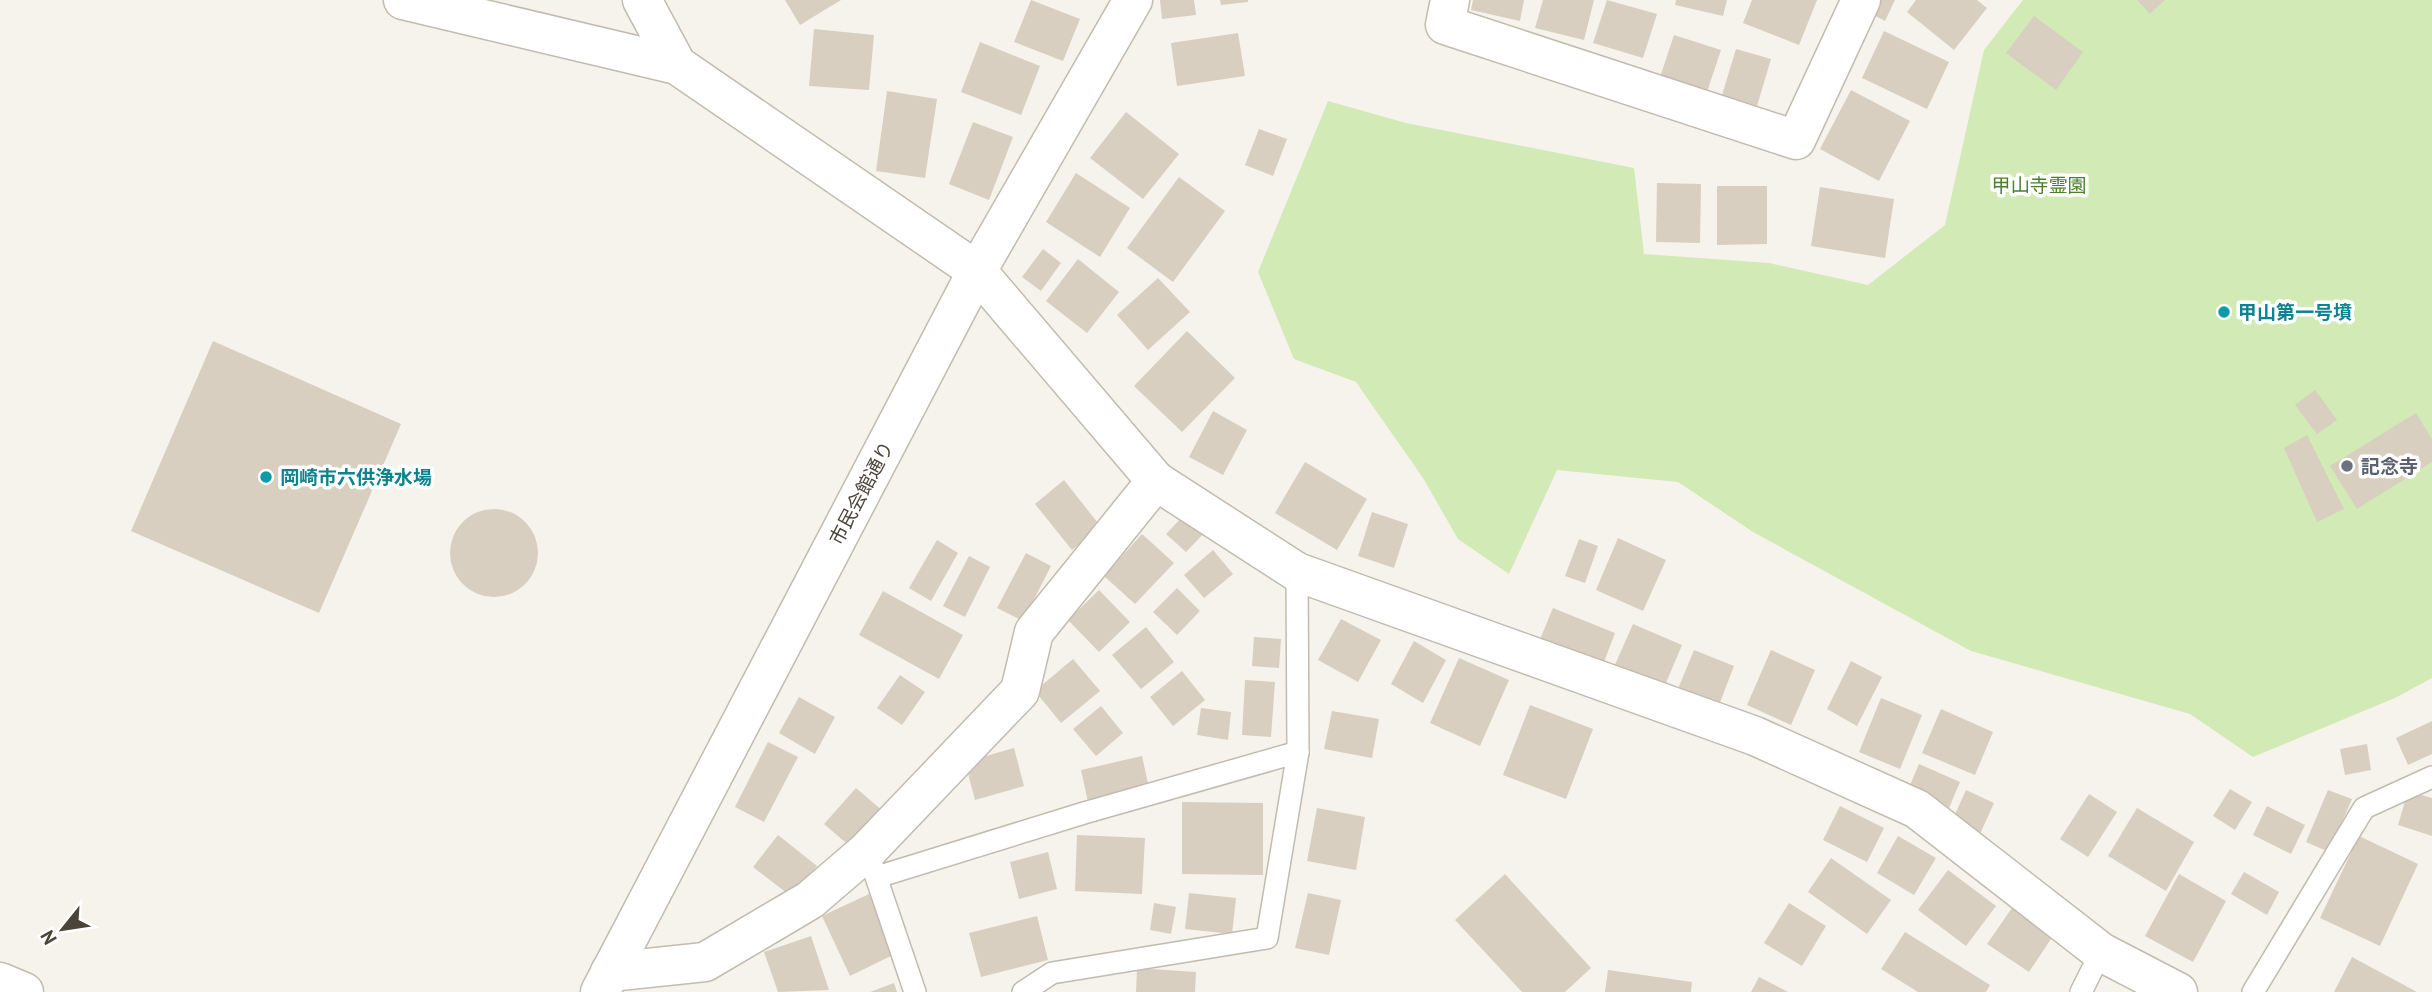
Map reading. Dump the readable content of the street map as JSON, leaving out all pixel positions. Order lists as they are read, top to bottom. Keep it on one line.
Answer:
{"streets":{"street":["市民会館通り"]},"parks":["甲山寺霊園"],"places":["甲山第一号墳","記念寺","岡崎市六供浄水場"],"north":"bottom left"}
